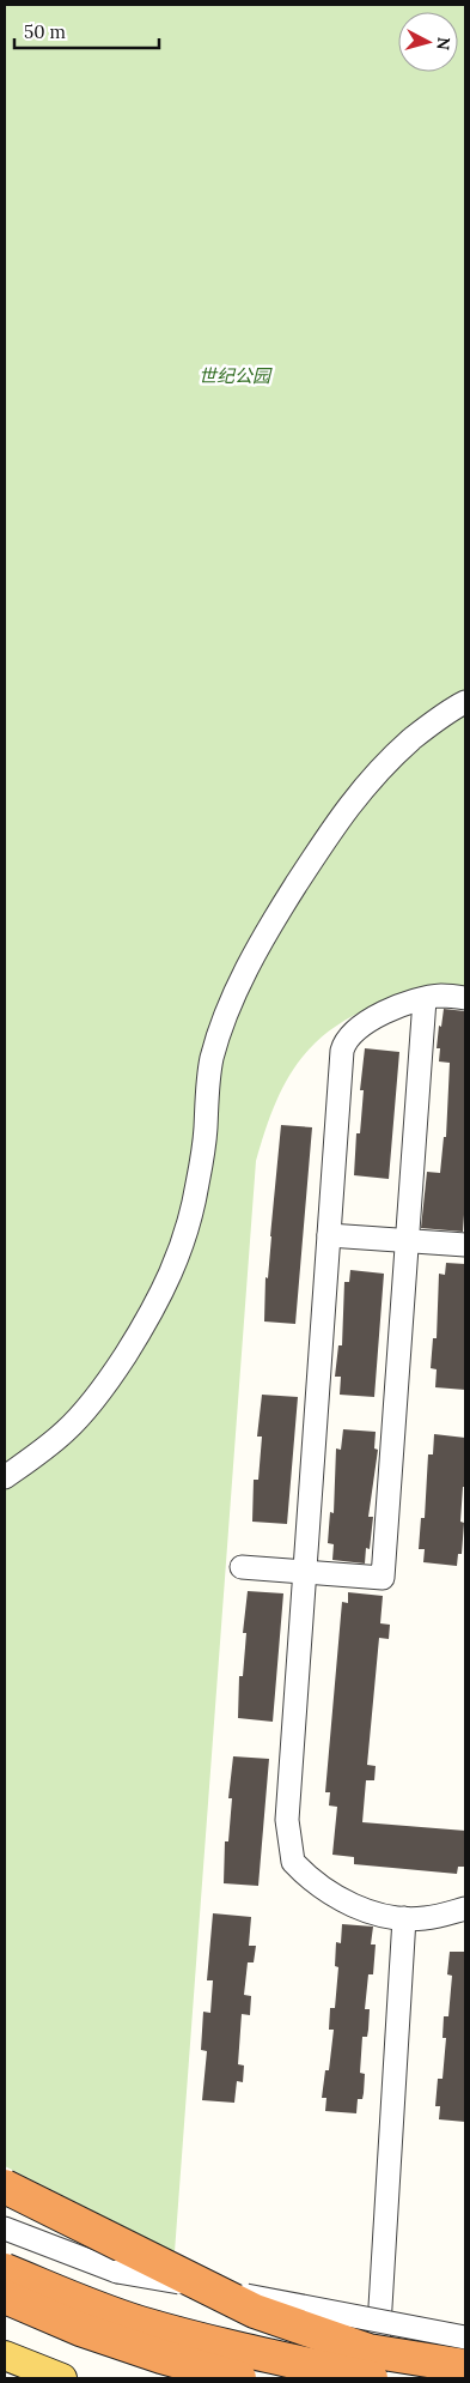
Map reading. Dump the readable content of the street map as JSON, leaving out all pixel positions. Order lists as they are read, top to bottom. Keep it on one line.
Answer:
{"parks":["世纪公园"],"scale_bar":"50 m","north":"right"}
